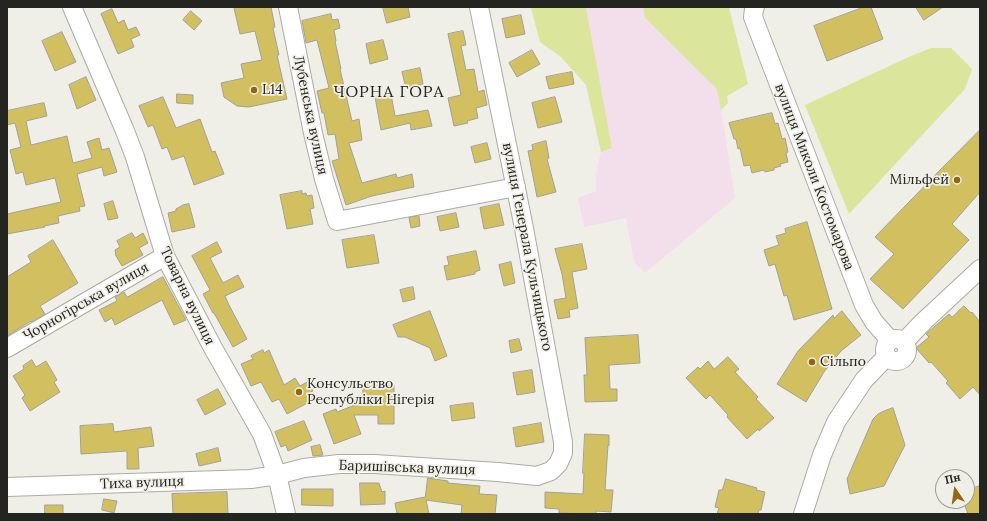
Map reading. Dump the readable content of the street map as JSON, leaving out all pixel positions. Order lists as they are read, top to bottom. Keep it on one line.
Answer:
{"streets":{"street":["Лубенська вулиця","вулиця Миколи Костомарова","вулиця Генерала Кульчицького","Товарна вулиця","Чорногірська вулиця","Баришівська вулиця","Тиха вулиця"]},"crossings":[["Лубенська вулиця","вулиця Генерала Кульчицького"],["вулиця Генерала Кульчицького","Баришівська вулиця"],["Товарна вулиця","Чорногірська вулиця"],["Товарна вулиця","Баришівська вулиця"],["Товарна вулиця","Тиха вулиця"],["Баришівська вулиця","Тиха вулиця"]],"districts":["ЧОРНА ГОРА"],"places":["L14","Мільфей","Сільпо","Консульство Республіки Нігерія"],"north":"top"}
